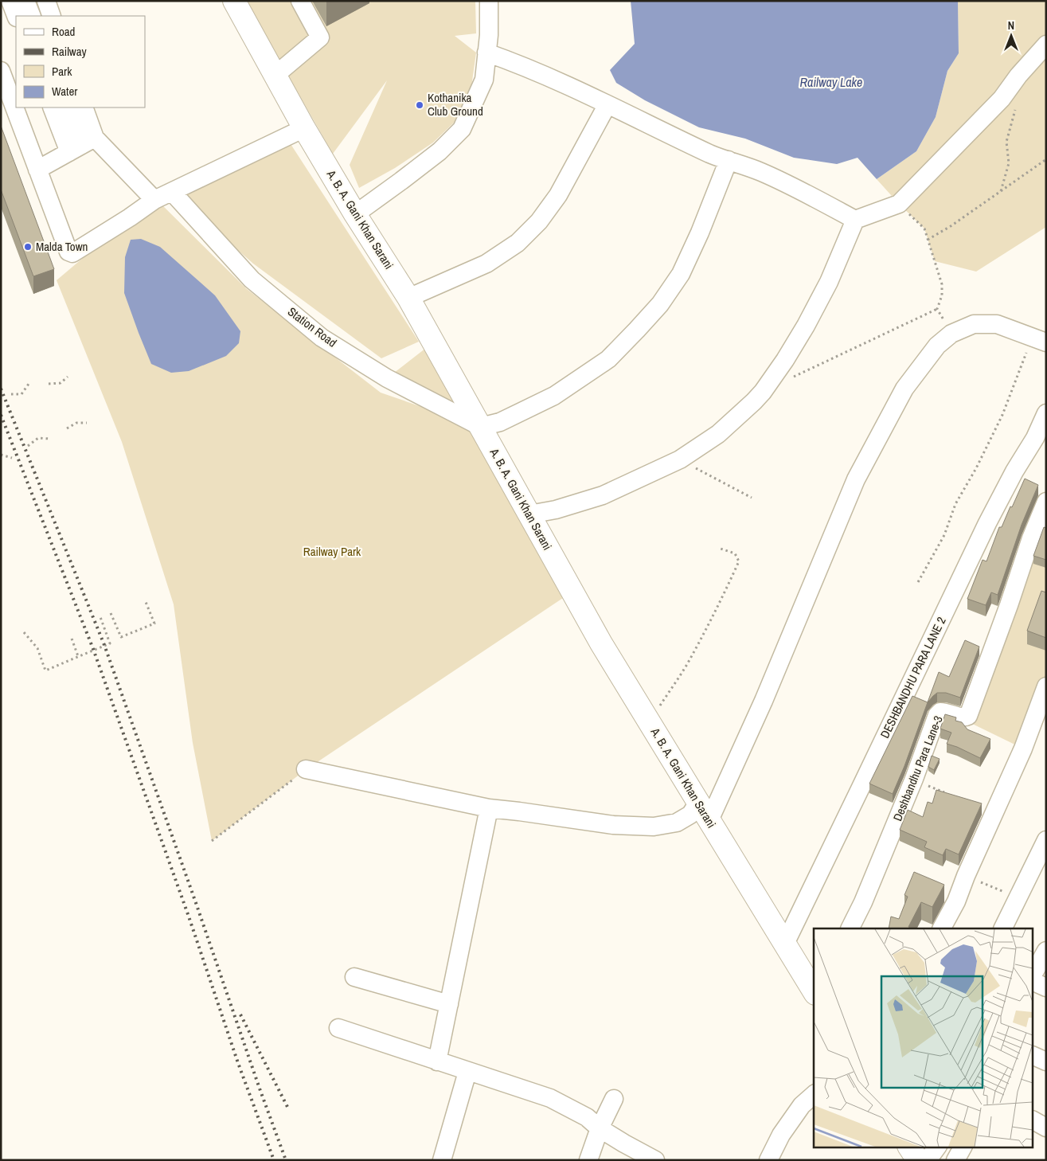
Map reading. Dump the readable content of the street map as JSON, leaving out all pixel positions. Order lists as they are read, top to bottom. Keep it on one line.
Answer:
{"streets":{"main road":["A. B. A. Gani Khan Sarani"],"street":["Station Road","DESHBANDHU PARA LANE 2","Deshbandhu Para Lane-3"]},"crossings":[["A. B. A. Gani Khan Sarani","Station Road"],["A. B. A. Gani Khan Sarani","DESHBANDHU PARA LANE 2"]],"water":["Railway Lake"],"parks":["Railway Park"],"places":["Kothanika Club Ground","Malda Town"],"legend":["Road","Railway","Park","Water"],"north":"top"}
